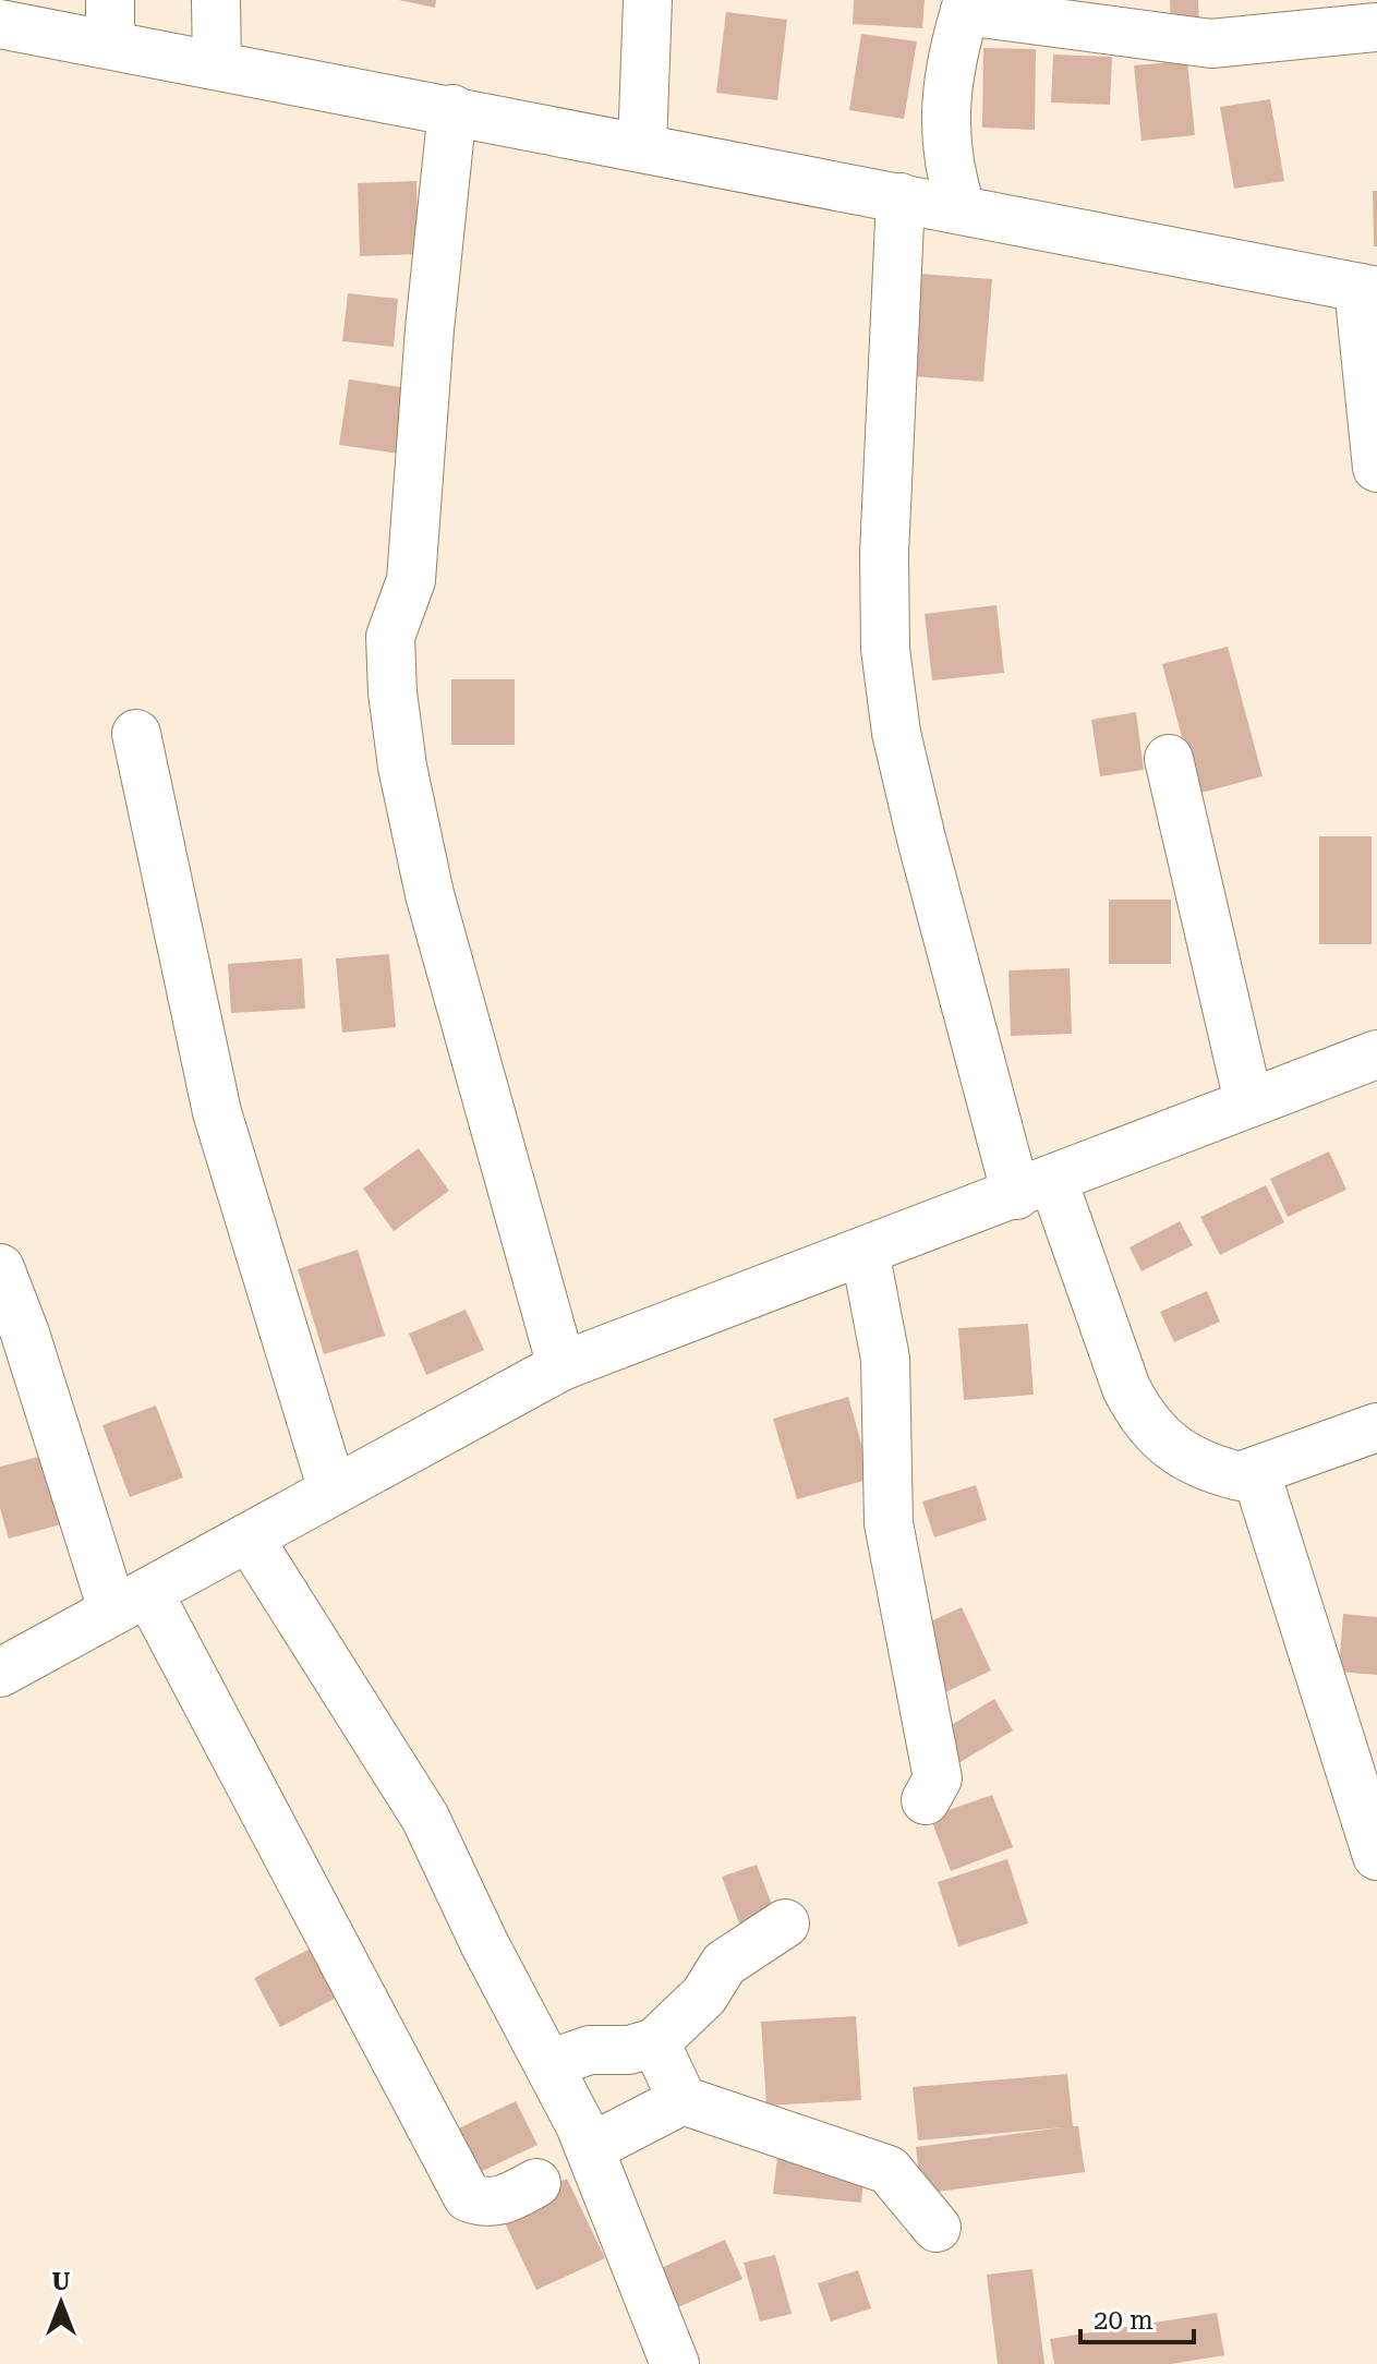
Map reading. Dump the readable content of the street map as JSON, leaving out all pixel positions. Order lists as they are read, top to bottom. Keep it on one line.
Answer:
{"scale_bar":"20 m","north":"top"}
